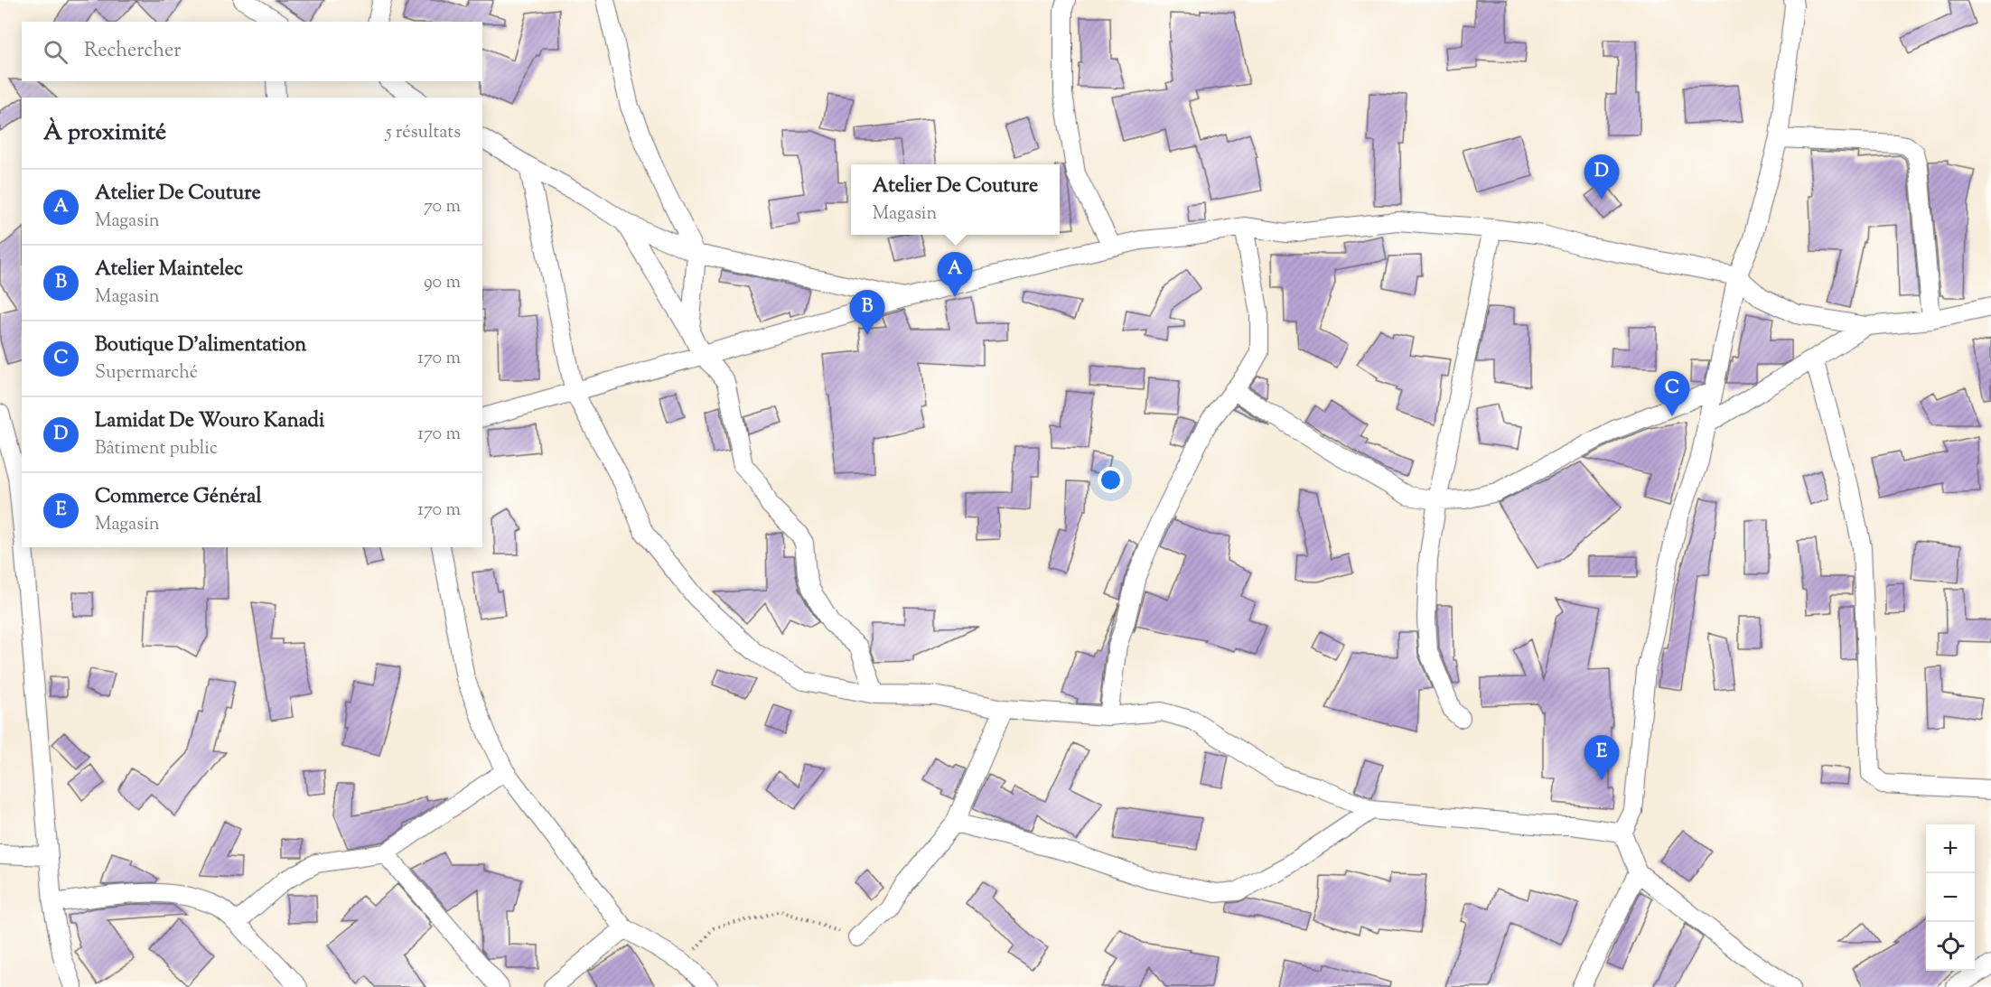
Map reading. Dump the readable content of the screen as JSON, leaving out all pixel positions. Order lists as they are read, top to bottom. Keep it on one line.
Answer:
{"page":{"search":"Rechercher","heading":["À proximité","5 résultats"],"pins":["D","A","B","C","E"],"popup":["Atelier De Couture","Magasin"],"list":[{"mark":"A","name":"Atelier De Couture","note":"Magasin","value":"70 m"},{"mark":"B","name":"Atelier Maintelec","note":"Magasin","value":"90 m"},{"mark":"C","name":"Boutique D'alimentation","note":"Supermarché","value":"170 m"},{"mark":"D","name":"Lamidat De Wouro Kanadi","note":"Bâtiment public","value":"170 m"},{"mark":"E","name":"Commerce Général","note":"Magasin","value":"170 m"}],"map_buttons":["+","−"]}}
